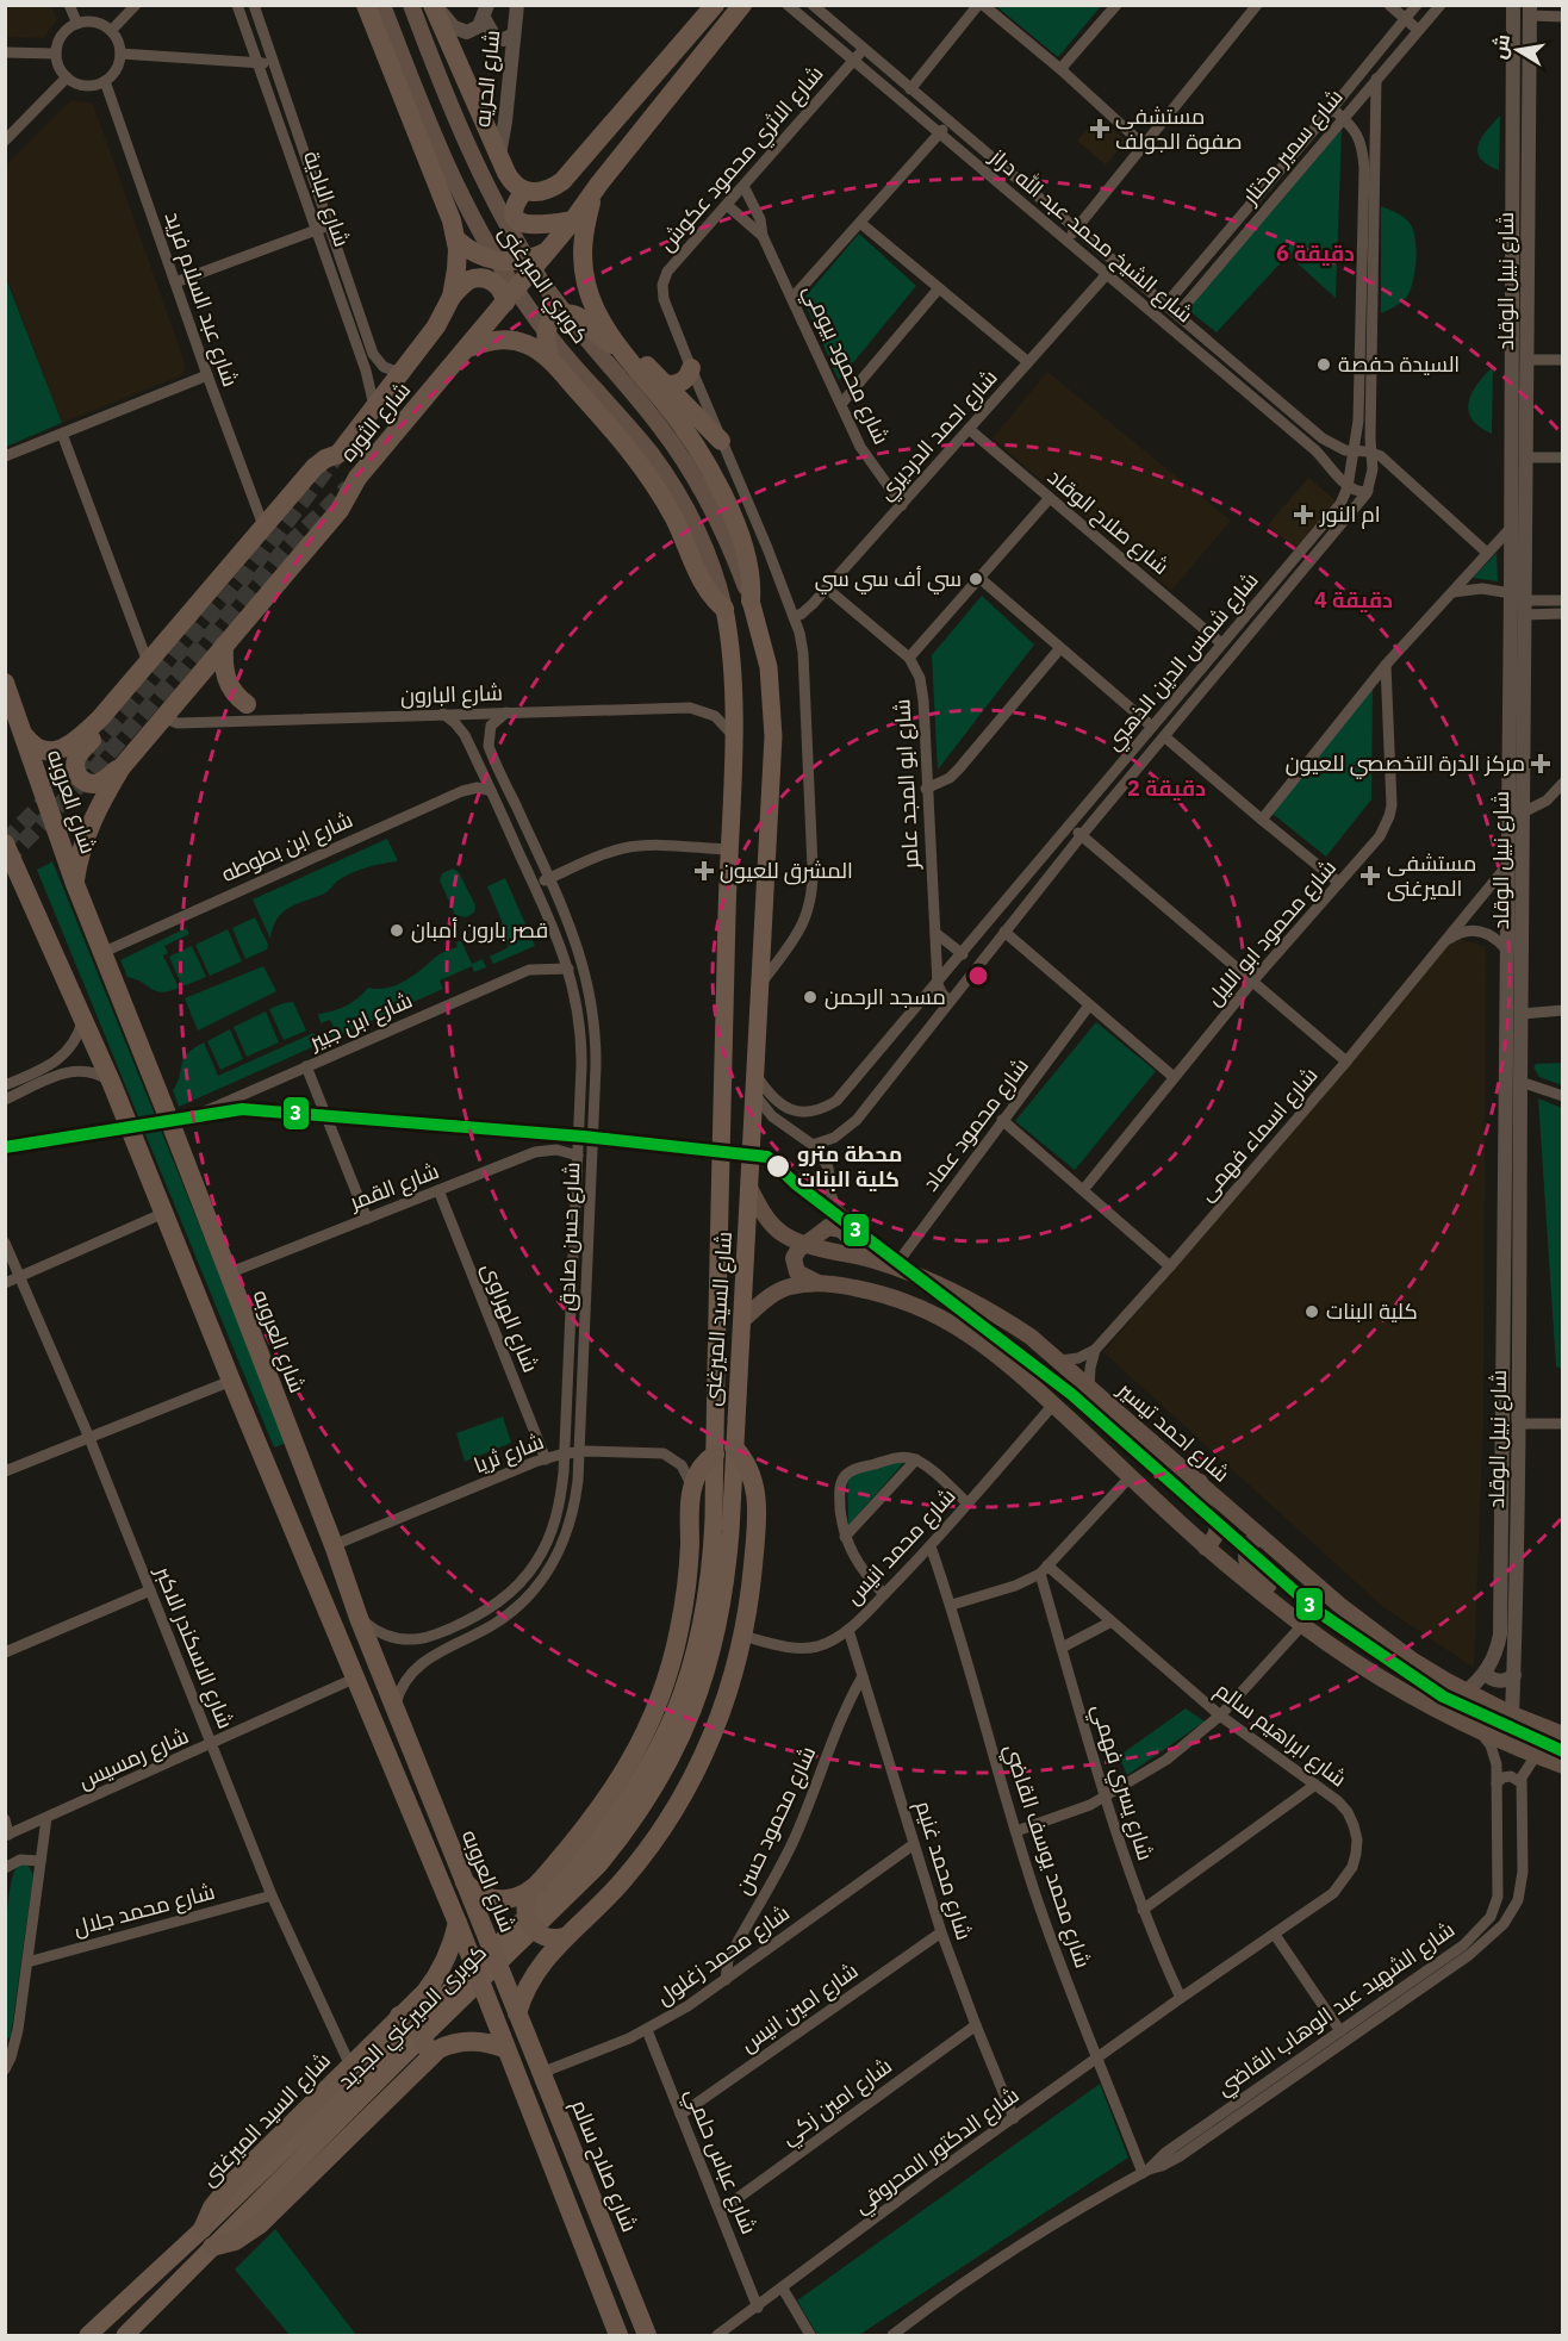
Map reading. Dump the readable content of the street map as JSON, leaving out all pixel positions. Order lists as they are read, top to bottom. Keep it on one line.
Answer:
{"streets":{"highway":["شارع الثوره","شارع العروبه","شارع السيد الميرغنى","شارع صلاح سالم"],"main road":["كوبري الميرغنى","شارع احمد تيسير","كوبرى الميرغني الجديد"],"street":["شارع الحريه","شارع سمير مختار","شارع الاثري محمود عكوش","شارع البادية","شارع الشيخ محمد عبد الله دراز","شارع نبيل الوقاد","شارع عبد السلام فريد","شارع محمود بيومي","شارع احمد الدرديري","شارع صلاح الوقاد","شارع شمس الدين الذهبي","شارع البارون","شارع ابو المجد عامر","شارع ابن بطوطه","شارع محمود ابو الليل","شارع ابن جبير","شارع محمود عماد","شارع اسماء فهمى","شارع القمر","شارع حسن صادق","شارع الهراوى","شارع ثريا","شارع محمد انيس","شارع الاسكندر الاكبر","شارع ابراهيم سالم","شارع رمسيس","شارع يسري فهمي","شارع محمود حسن","شارع محمد يوسف القاضي","شارع محمد غنيم","شارع محمد جلال","شارع محمد زغلول","شارع امين انيس","شارع الشهيد عبد الوهاب القاضي","شارع امين زكي","شارع الدكتور المحروقي","شارع عباس حلمي"]},"crossings":[["شارع سمير مختار","شارع الشيخ محمد عبد الله دراز"],["شارع سمير مختار","شارع شمس الدين الذهبي"],["شارع الاثري محمود عكوش","شارع الشيخ محمد عبد الله دراز"],["شارع الاثري محمود عكوش","شارع محمود بيومي"],["شارع البادية","شارع الثوره"],["شارع الشيخ محمد عبد الله دراز","شارع احمد الدرديري"],["شارع الشيخ محمد عبد الله دراز","شارع شمس الدين الذهبي"],["شارع نبيل الوقاد","شارع اسماء فهمى"],["شارع نبيل الوقاد","شارع احمد تيسير"],["كوبري الميرغنى","شارع السيد الميرغنى"],["شارع عبد السلام فريد","شارع الثوره"],["شارع محمود بيومي","شارع احمد الدرديري"],["شارع الثوره","شارع البارون"],["شارع الثوره","شارع العروبه"],["شارع احمد الدرديري","شارع صلاح الوقاد"],["شارع احمد الدرديري","شارع ابو المجد عامر"],["شارع صلاح الوقاد","شارع شمس الدين الذهبي"],["شارع شمس الدين الذهبي","شارع ابو المجد عامر"],["شارع شمس الدين الذهبي","شارع السيد الميرغنى"],["شارع البارون","شارع حسن صادق"],["شارع البارون","شارع السيد الميرغنى"],["شارع العروبه","شارع ابن بطوطه"],["شارع العروبه","شارع ابن جبير"],["شارع العروبه","شارع القمر"],["شارع العروبه","شارع حسن صادق"],["شارع العروبه","شارع السيد الميرغنى"],["شارع العروبه","شارع ثريا"],["شارع العروبه","شارع رمسيس"],["شارع العروبه","شارع صلاح سالم"],["شارع ابن بطوطه","شارع حسن صادق"],["شارع ابن جبير","شارع حسن صادق"],["شارع محمود عماد","شارع احمد تيسير"],["شارع القمر","شارع حسن صادق"],["شارع القمر","شارع الهراوى"],["شارع حسن صادق","شارع ثريا"],["شارع الهراوى","شارع ثريا"],["شارع السيد الميرغنى","شارع احمد تيسير"],["شارع السيد الميرغنى","شارع الاسكندر الاكبر"],["شارع السيد الميرغنى","كوبرى الميرغني الجديد"],["شارع محمد انيس","شارع محمد يوسف القاضي"],["شارع محمد انيس","شارع محمد غنيم"],["شارع الاسكندر الاكبر","شارع رمسيس"],["شارع الاسكندر الاكبر","شارع محمد جلال"],["شارع ابراهيم سالم","شارع يسري فهمي"],["شارع ابراهيم سالم","شارع الدكتور المحروقي"],["شارع يسري فهمي","شارع الدكتور المحروقي"],["شارع محمود حسن","شارع محمد غنيم"],["شارع محمود حسن","شارع محمد زغلول"],["شارع محمد يوسف القاضي","شارع الشهيد عبد الوهاب القاضي"],["شارع محمد يوسف القاضي","شارع الدكتور المحروقي"],["شارع محمد غنيم","شارع محمد زغلول"],["شارع محمد غنيم","شارع امين انيس"],["شارع محمد غنيم","شارع امين زكي"],["شارع محمد غنيم","شارع الدكتور المحروقي"],["شارع محمد زغلول","شارع عباس حلمي"],["شارع محمد زغلول","شارع صلاح سالم"],["شارع امين انيس","شارع عباس حلمي"],["شارع امين زكي","شارع عباس حلمي"],["شارع الدكتور المحروقي","شارع عباس حلمي"]],"places":{"health":["مستشفى صفوة الجولف","ام النور","مركز الدرة التخصصي للعيون","المشرق للعيون","مستشفى الميرغنى"],"other":["السيدة حفصة","سي أف سي سي","قصر بارون أمبان","مسجد الرحمن","محطة مترو كلية البنات","كلية البنات"]},"lines":["transit line 3"],"north":"left","rings":["6 دقيقة","4 دقيقة","2 دقيقة"]}
